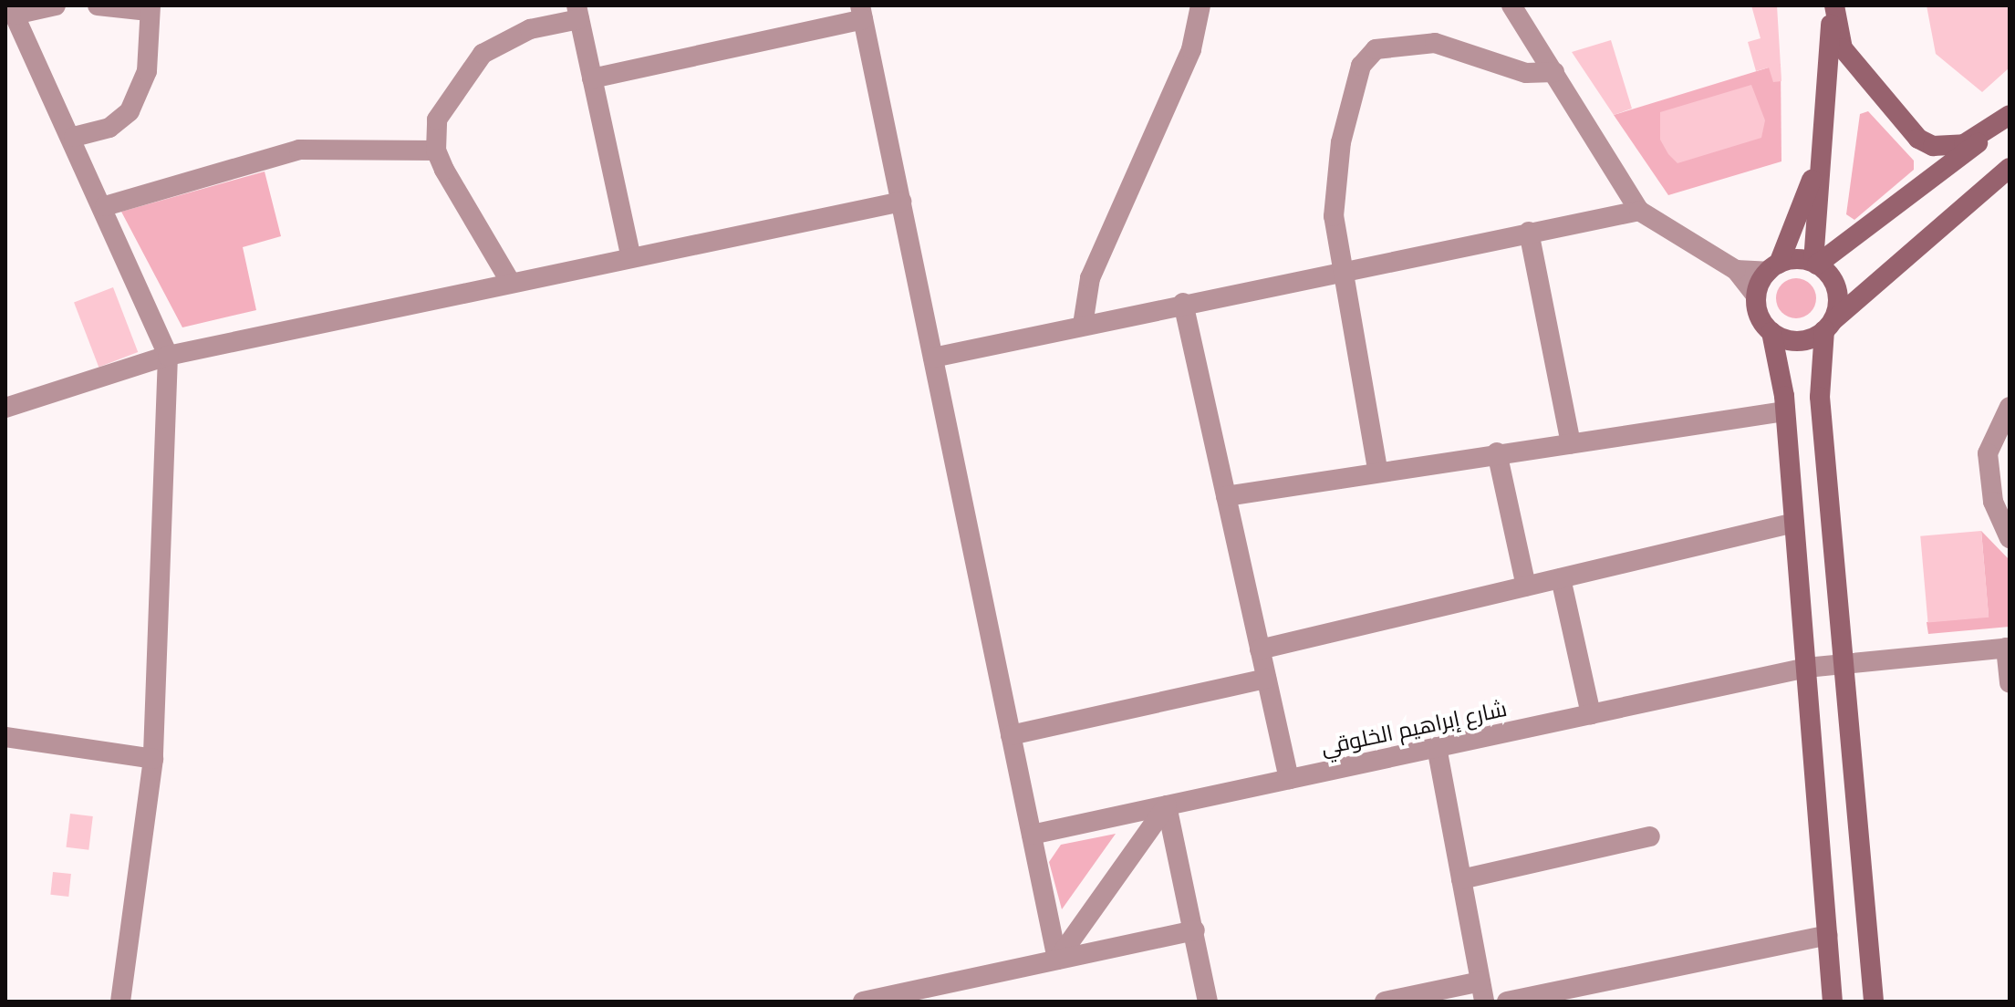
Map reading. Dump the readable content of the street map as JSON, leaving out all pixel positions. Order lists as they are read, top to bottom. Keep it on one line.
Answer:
{"streets":{"street":["شارع إبراهيم الخلوقي"]}}
